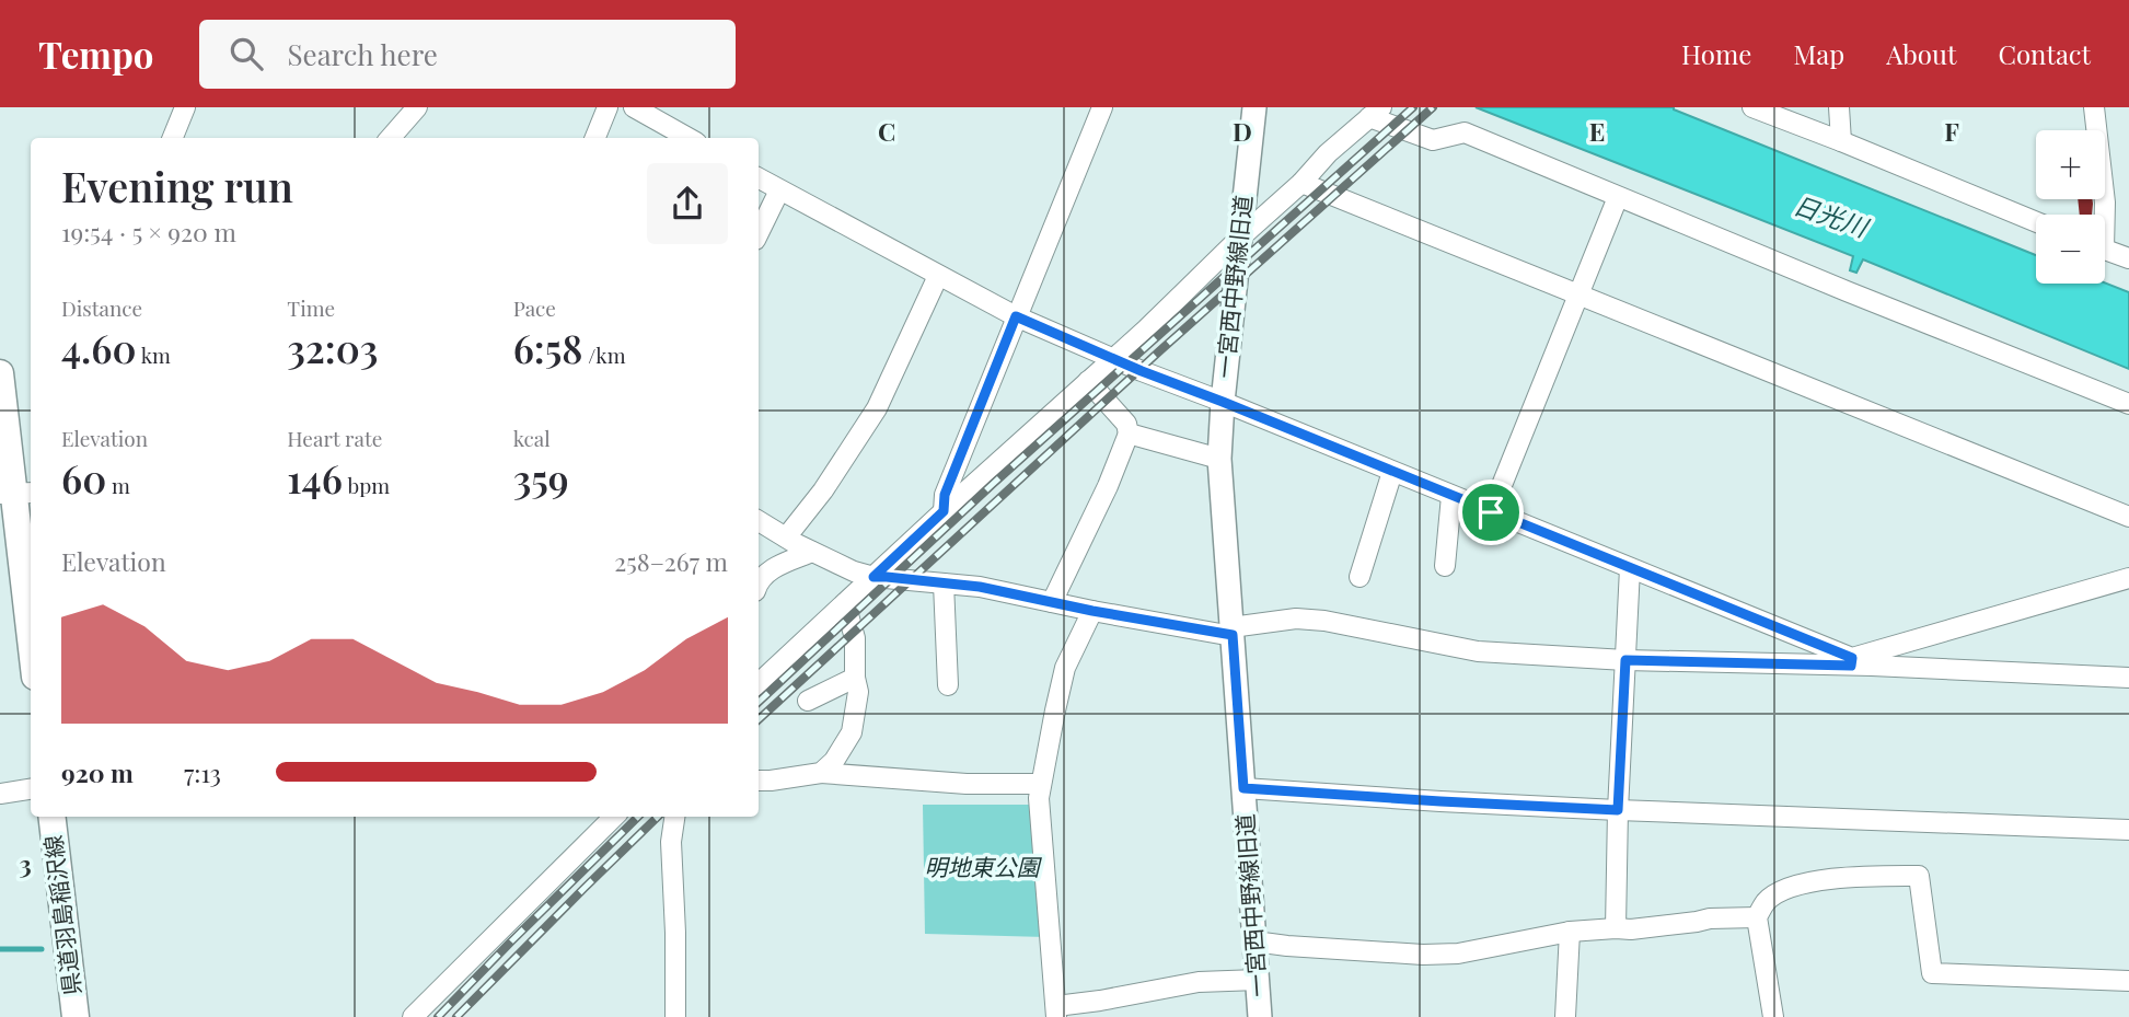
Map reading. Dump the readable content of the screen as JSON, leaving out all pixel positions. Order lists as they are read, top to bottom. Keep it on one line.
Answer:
{"streets":{"main road":["県道羽島稲沢線"],"street":["一宮西中野線旧道"]},"water":["日光川"],"parks":["明地東公園"],"page":{"header":"Tempo","search":"Search here","nav":["Home","Map","About","Contact"],"map_buttons":["+","−"],"heading":["Evening run","19:54 · 5 × 920 m"],"stats":[["Distance","4.60 km"],["Time","32:03"],["Pace","6:58 /km"],["Elevation","60 m"],["Heart rate","146 bpm"],["kcal","359"]],"chart":["Elevation","258–267 m"],"list":[{"name":"920 m","note":"7:13"}]},"grid":{"columns":["C","D","E","F"],"rows":["3"]}}
